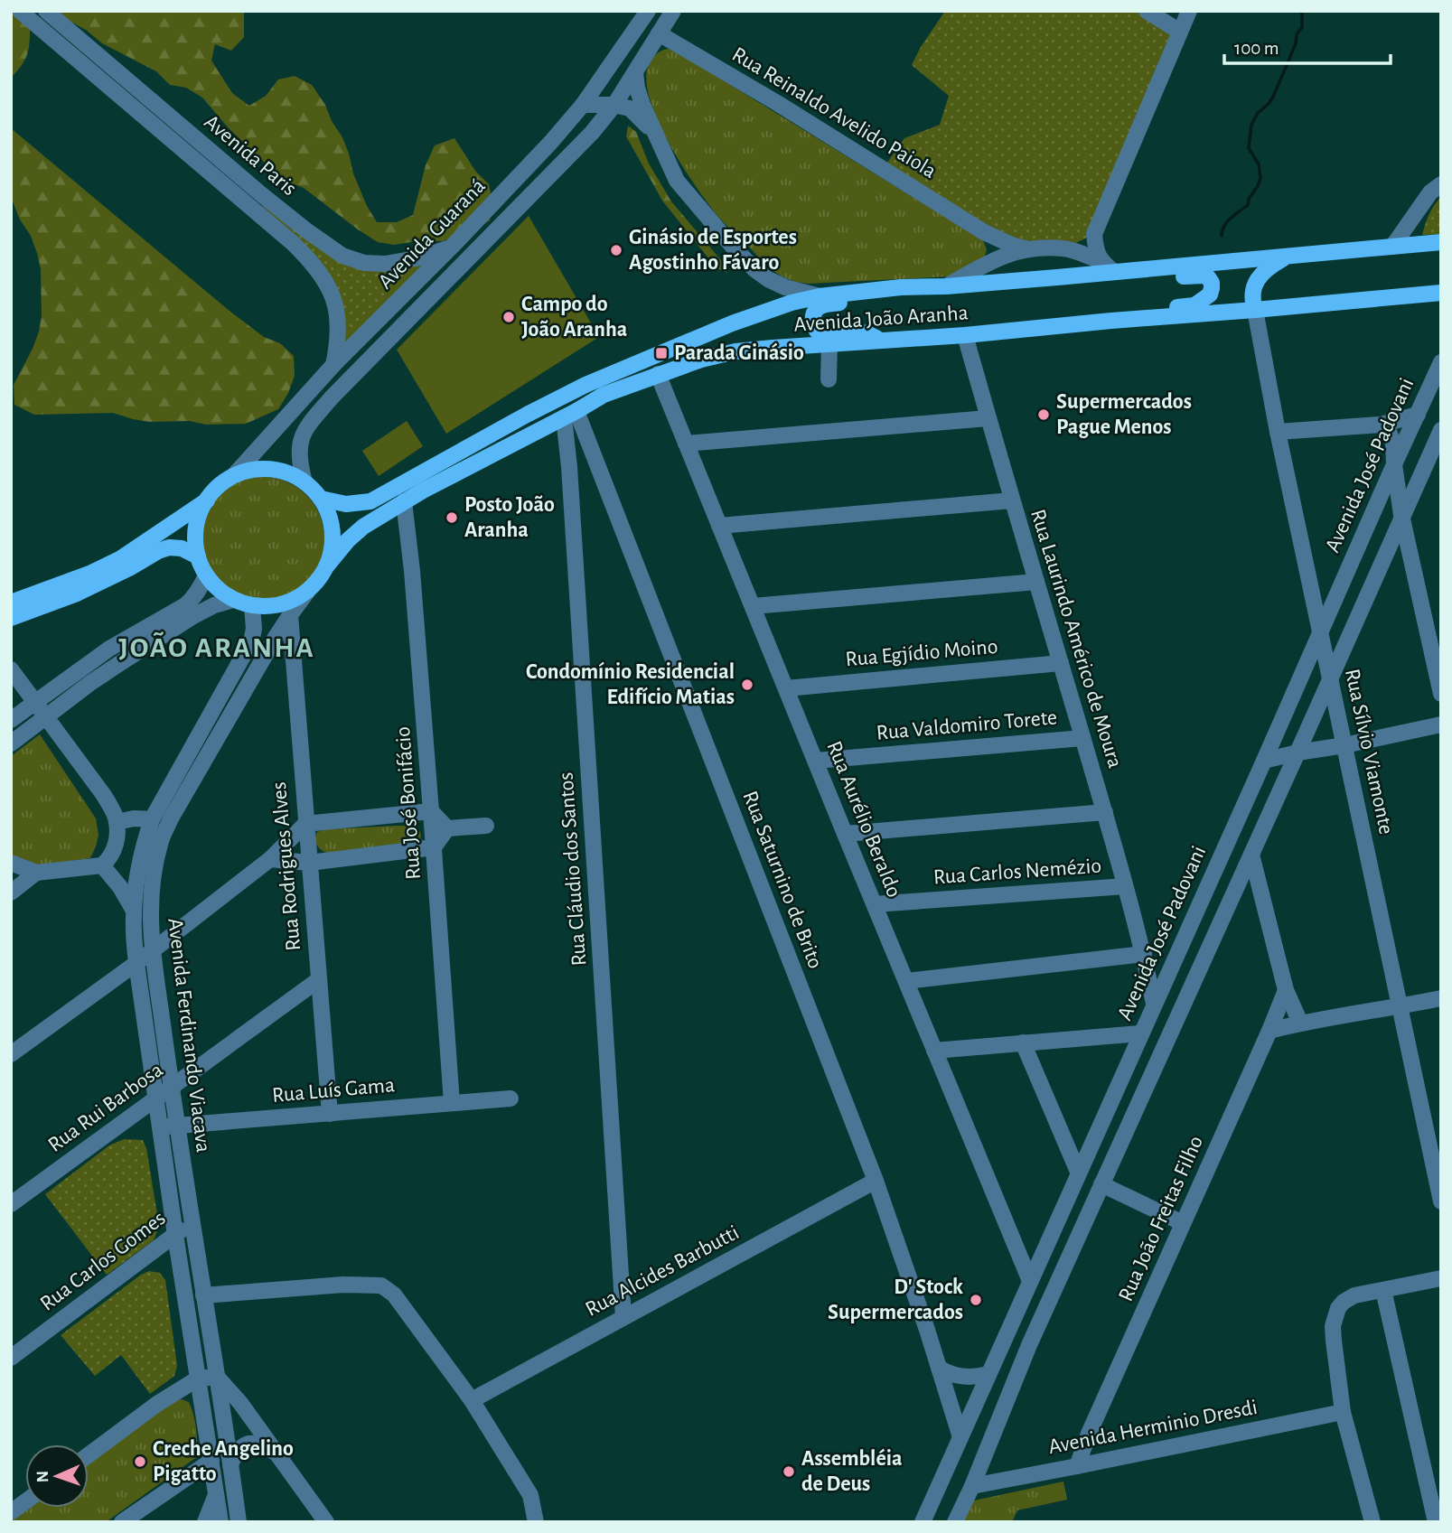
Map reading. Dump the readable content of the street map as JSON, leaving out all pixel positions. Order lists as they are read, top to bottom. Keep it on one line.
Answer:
{"streets":{"main road":["Avenida João Aranha"],"street":["Rua Reinaldo Avelido Paiola","Avenida Paris","Avenida Guaraná","Avenida José Padovani","Rua Laurindo Américo de Moura","Rua Egjídio Moino","Rua Valdomiro Torete","Rua Sílvio Viamonte","Rua José Bonifácio","Rua Aurélio Beraldo","Rua Rodrigues Alves","Rua Cláudio dos Santos","Rua Carlos Nemézio","Rua Saturnino de Brito","Avenida Ferdinando Viacava","Rua Luís Gama","Rua Rui Barbosa","Rua João Freitas Filho","Rua Carlos Gomes","Rua Alcides Barbutti","Avenida Herminio Dresdi"]},"crossings":[["Rua Reinaldo Avelido Paiola","Avenida Guaraná"],["Avenida Paris","Avenida Guaraná"],["Avenida Guaraná","Avenida João Aranha"],["Avenida Guaraná","Avenida Ferdinando Viacava"],["Avenida João Aranha","Rua Laurindo Américo de Moura"],["Avenida João Aranha","Rua Sílvio Viamonte"],["Avenida João Aranha","Rua José Bonifácio"],["Avenida João Aranha","Rua Aurélio Beraldo"],["Avenida João Aranha","Rua Cláudio dos Santos"],["Avenida João Aranha","Rua Saturnino de Brito"],["Avenida João Aranha","Avenida Ferdinando Viacava"],["Avenida José Padovani","Rua Laurindo Américo de Moura"],["Avenida José Padovani","Rua Sílvio Viamonte"],["Avenida José Padovani","Rua Aurélio Beraldo"],["Avenida José Padovani","Rua Saturnino de Brito"],["Rua Laurindo Américo de Moura","Rua Egjídio Moino"],["Rua Laurindo Américo de Moura","Rua Valdomiro Torete"],["Rua Laurindo Américo de Moura","Rua Carlos Nemézio"],["Rua Egjídio Moino","Rua Aurélio Beraldo"],["Rua Valdomiro Torete","Rua Aurélio Beraldo"],["Rua José Bonifácio","Rua Luís Gama"],["Rua Aurélio Beraldo","Rua Carlos Nemézio"],["Rua Rodrigues Alves","Avenida Ferdinando Viacava"],["Rua Rodrigues Alves","Rua Luís Gama"],["Rua Rodrigues Alves","Rua Rui Barbosa"],["Rua Cláudio dos Santos","Rua Saturnino de Brito"],["Rua Cláudio dos Santos","Rua Alcides Barbutti"],["Rua Saturnino de Brito","Rua Alcides Barbutti"],["Avenida Ferdinando Viacava","Rua Luís Gama"],["Avenida Ferdinando Viacava","Rua Rui Barbosa"],["Avenida Ferdinando Viacava","Rua Carlos Gomes"],["Rua João Freitas Filho","Avenida Herminio Dresdi"]],"districts":["JOÃO ARANHA"],"places":{"other":["Ginásio de Esportes Agostinho Fávaro","Campo do João Aranha","Supermercados Pague Menos","Posto João Aranha","Condomínio Residencial Edifício Matias","D' Stock Supermercados","Creche Angelino Pigatto","Assembléia de Deus"],"transit":["Parada Ginásio"]},"scale_bar":"100 m","north":"left"}
